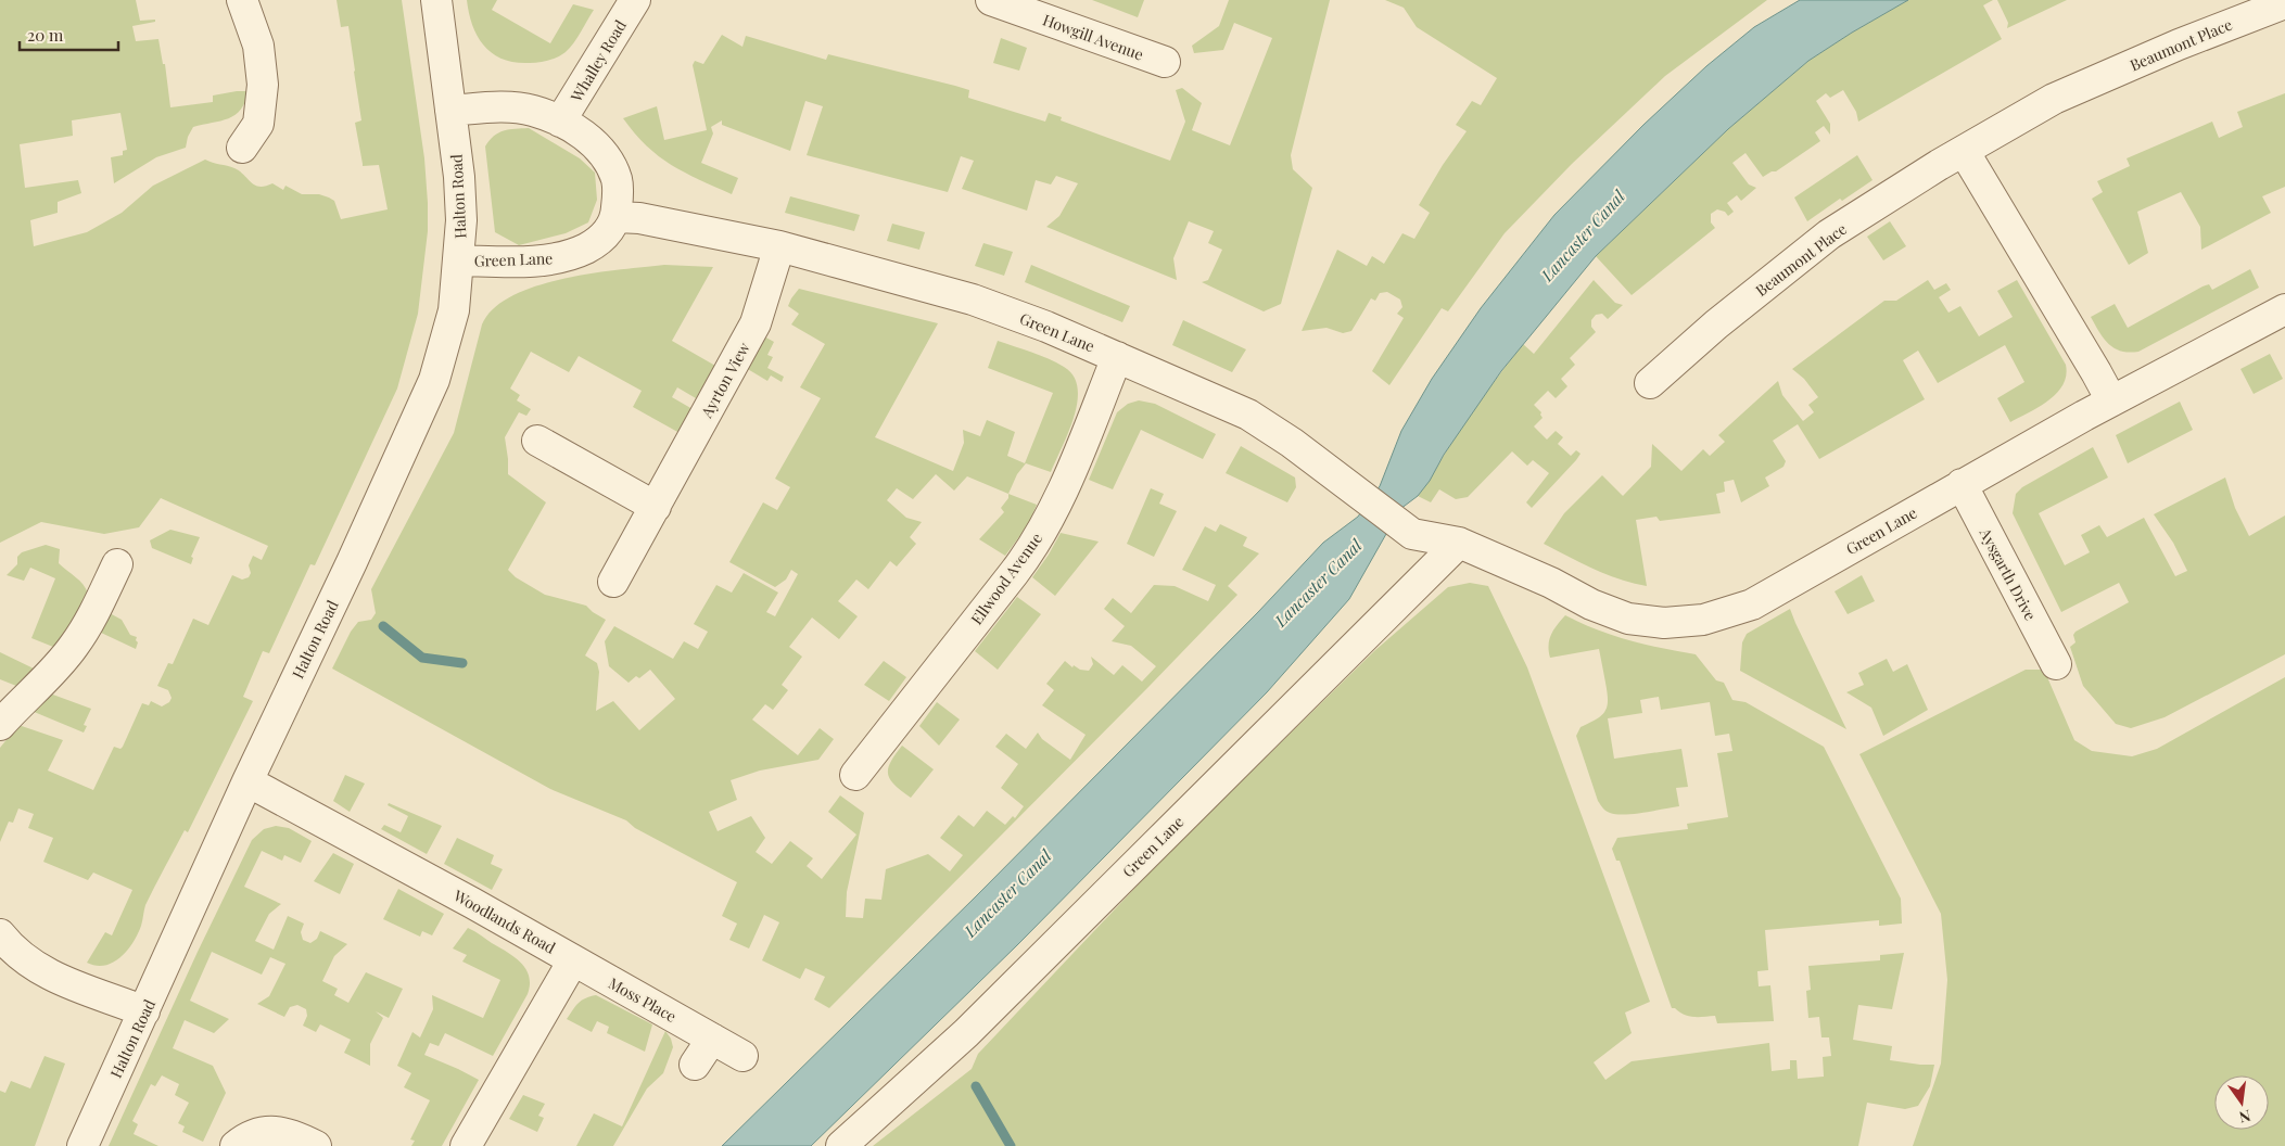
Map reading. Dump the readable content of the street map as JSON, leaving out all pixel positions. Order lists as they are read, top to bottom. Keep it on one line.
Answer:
{"streets":{"street":["Howgill Avenue","Beaumont Place","Whalley Road","Halton Road","Green Lane","Ayrton View","Aysgarth Drive","Ellwood Avenue","Woodlands Road","Moss Place"]},"crossings":[["Halton Road","Green Lane"],["Halton Road","Woodlands Road"],["Green Lane","Ayrton View"],["Green Lane","Aysgarth Drive"],["Green Lane","Ellwood Avenue"],["Woodlands Road","Moss Place"]],"water":["Lancaster Canal"],"scale_bar":"20 m","north":"bottom"}
